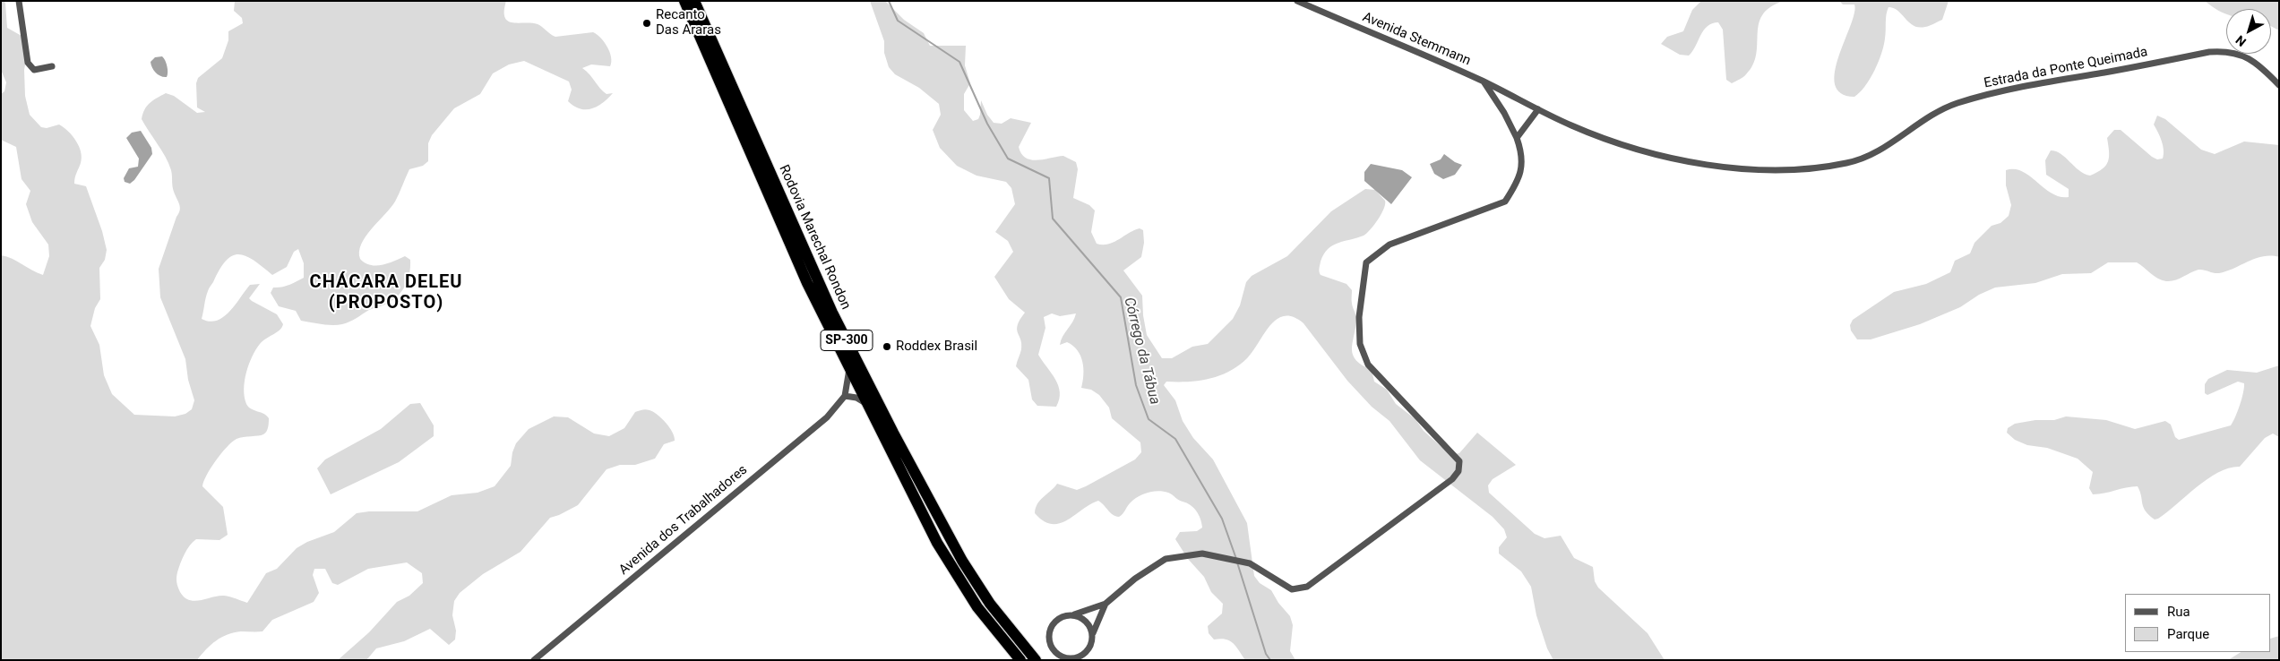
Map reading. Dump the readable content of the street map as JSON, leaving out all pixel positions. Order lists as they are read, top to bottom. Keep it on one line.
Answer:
{"streets":{"highway":["Rodovia Marechal Rondon","SP-300"],"street":["Avenida Stemmann","Estrada da Ponte Queimada","Avenida dos Trabalhadores"]},"crossings":[["Avenida Stemmann","Estrada da Ponte Queimada"]],"districts":["CHÁCARA DELEU (PROPOSTO)"],"water":["Córrego da Tábua"],"places":["Recanto Das Araras","Roddex Brasil"],"legend":["Rua","Parque"],"north":"bottom left"}
